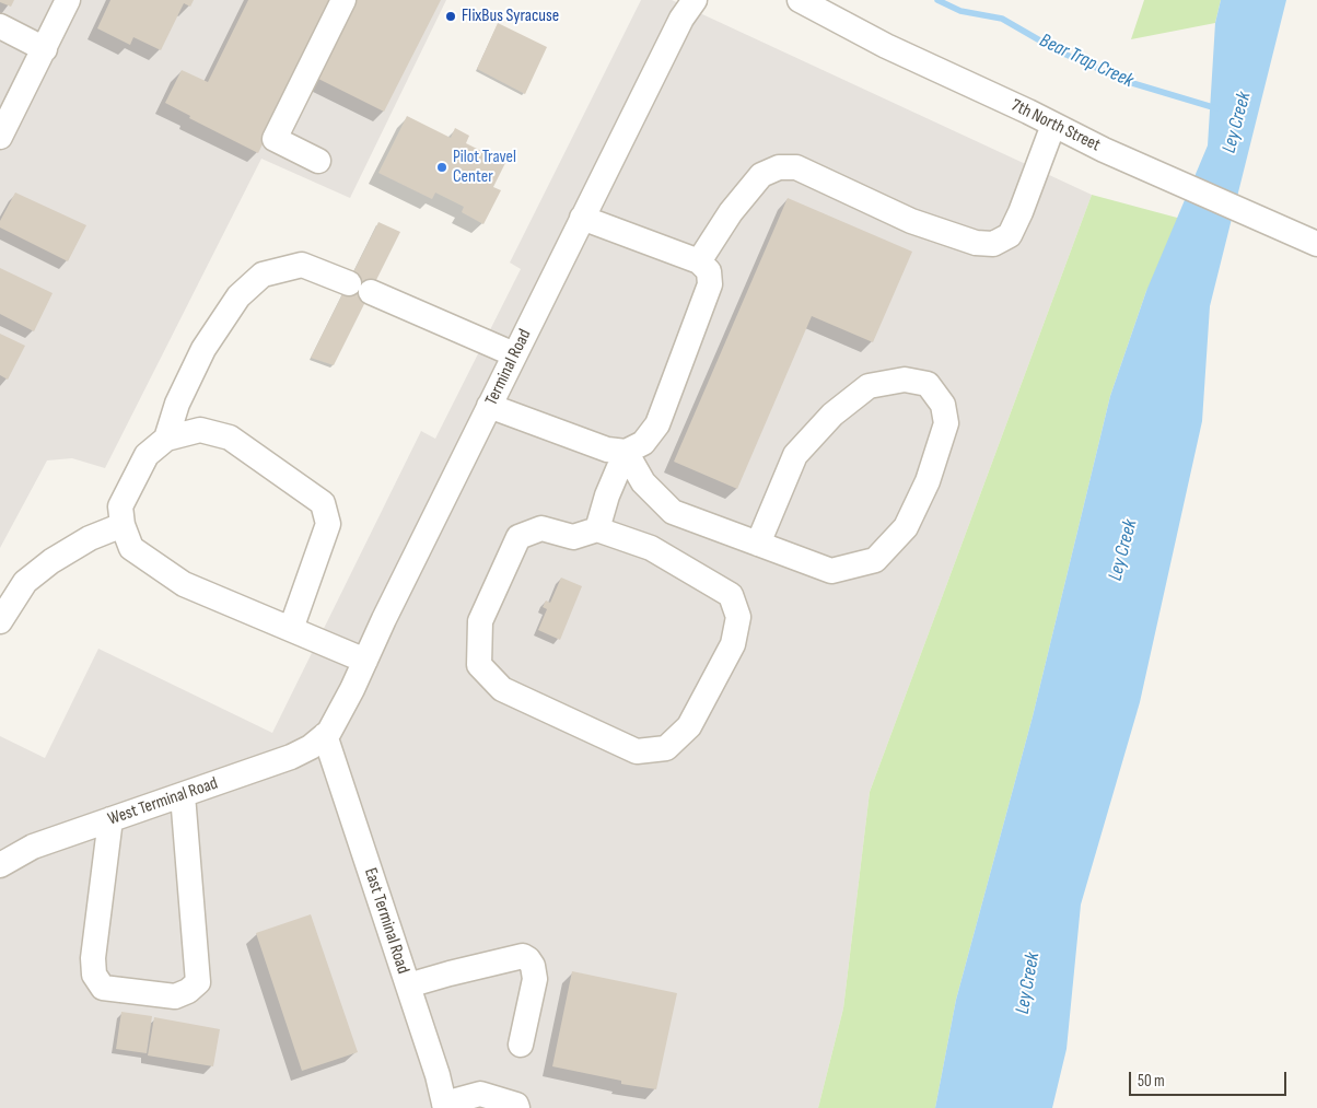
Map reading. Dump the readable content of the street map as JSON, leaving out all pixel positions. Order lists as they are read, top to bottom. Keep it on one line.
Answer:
{"streets":{"street":["7th North Street","Terminal Road","West Terminal Road","East Terminal Road"]},"crossings":[["Terminal Road","West Terminal Road"],["Terminal Road","East Terminal Road"],["West Terminal Road","East Terminal Road"]],"water":["Bear Trap Creek","Ley Creek"],"places":["FlixBus Syracuse","Pilot Travel Center"],"scale_bar":"50 m"}
